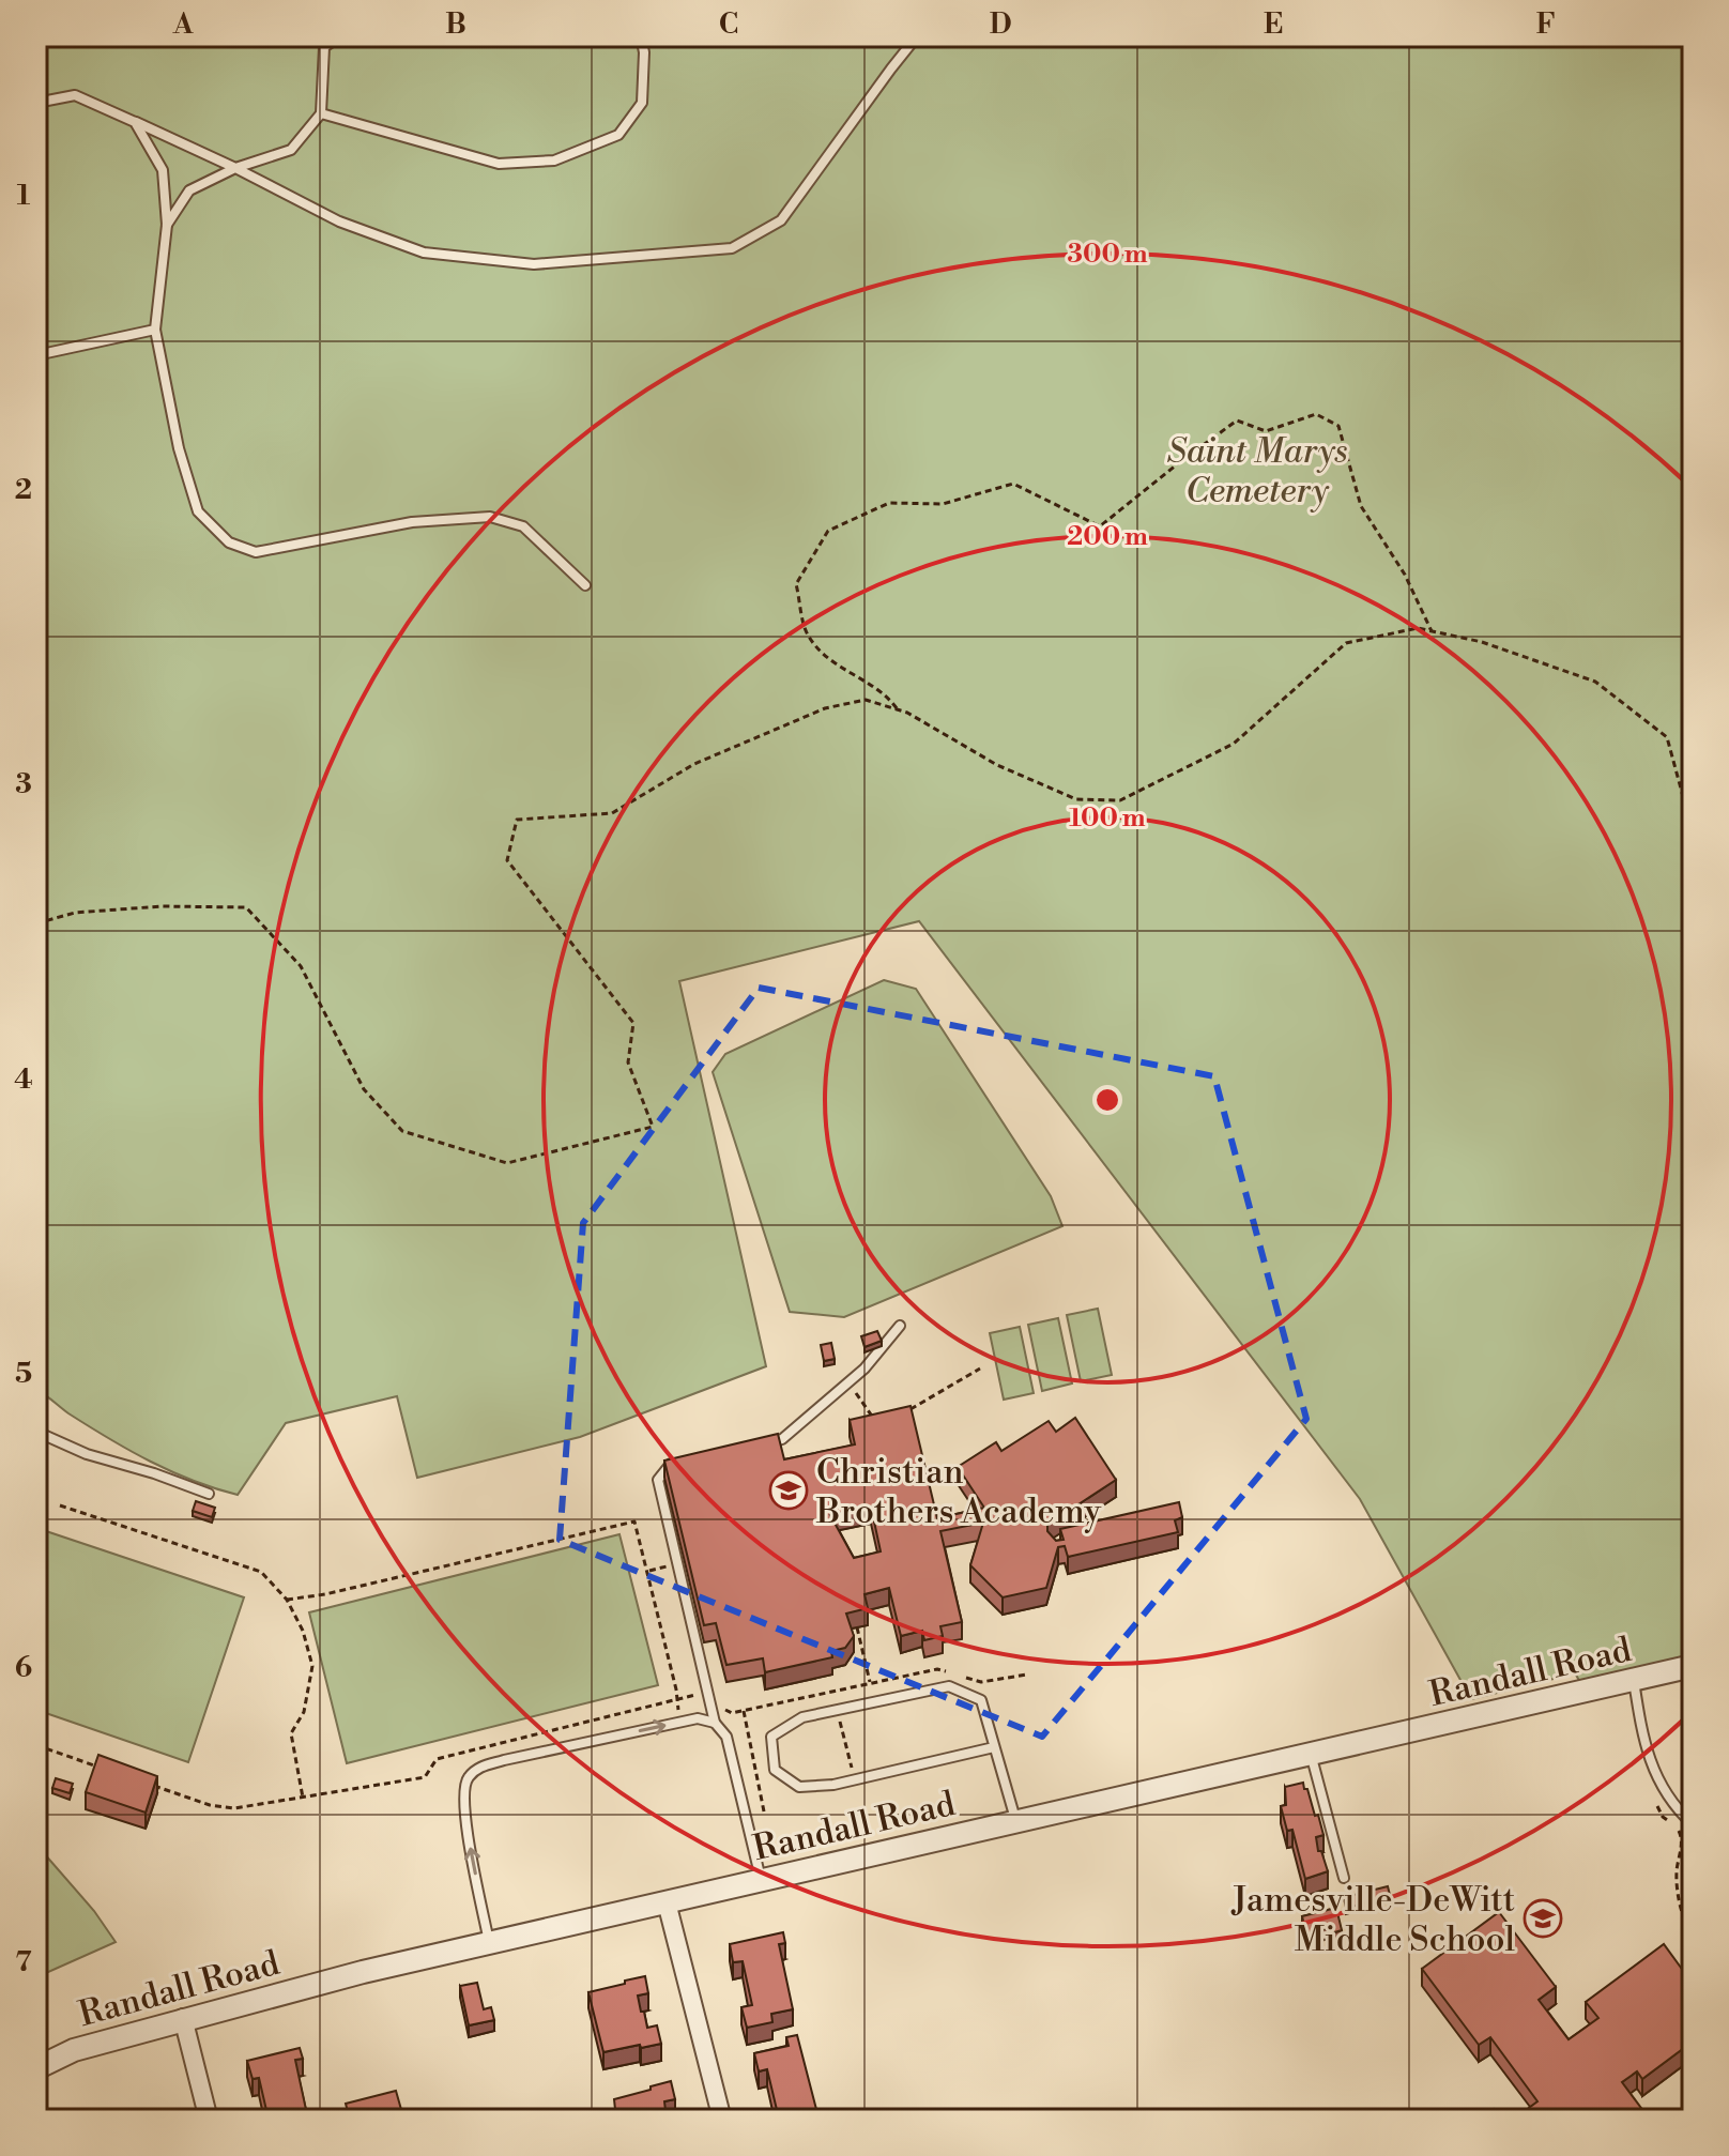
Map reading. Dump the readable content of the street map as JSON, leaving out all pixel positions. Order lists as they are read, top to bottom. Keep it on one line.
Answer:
{"streets":{"street":["Randall Road"]},"parks":["Saint Marys Cemetery"],"places":{"school or university":["Christian Brothers Academy","Jamesville-DeWitt Middle School"]},"grid":{"columns":["A","B","C","D","E","F"],"rows":["1","2","3","4","5","6","7"]},"rings":["300 m","200 m","100 m"]}
